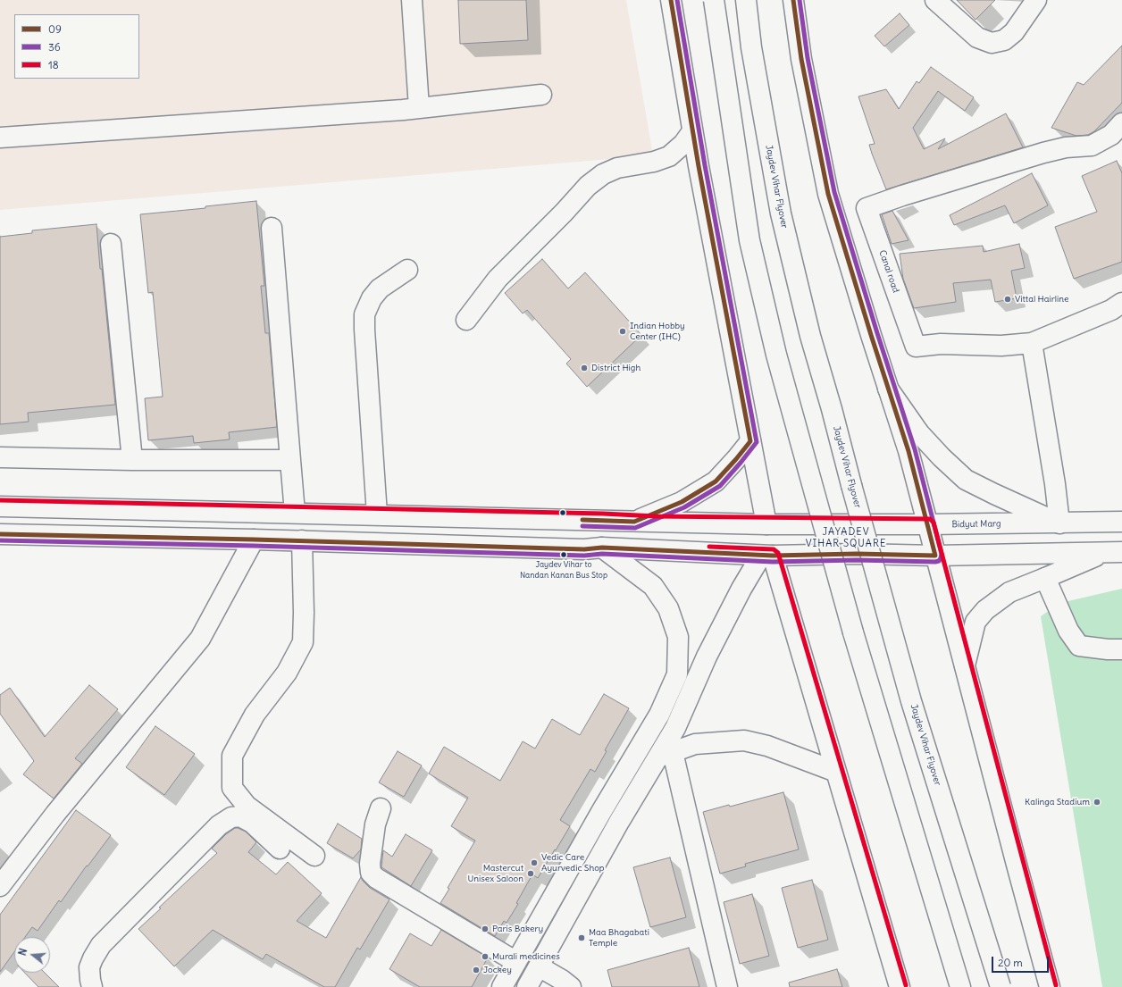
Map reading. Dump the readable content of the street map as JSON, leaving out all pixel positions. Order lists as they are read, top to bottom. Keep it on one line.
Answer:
{"streets":{"main road":["Jaydev Vihar Flyover","Canal road","Bidyut Marg"]},"districts":["JAYADEV VIHAR SQUARE"],"places":["Vittal Hairline","Indian Hobby Center (IHC)","District High","Jaydev Vihar to Nandan Kanan Bus Stop","Kalinga Stadium","Vedic Care Ayurvedic Shop","Mastercut Unisex Saloon","Paris Bakery","Maa Bhagabati Temple","Murali medicines","Jockey"],"lines":["transit line 09","transit line 36","transit line 18"],"legend":["09","36","18"],"scale_bar":"20 m","north":"left"}
